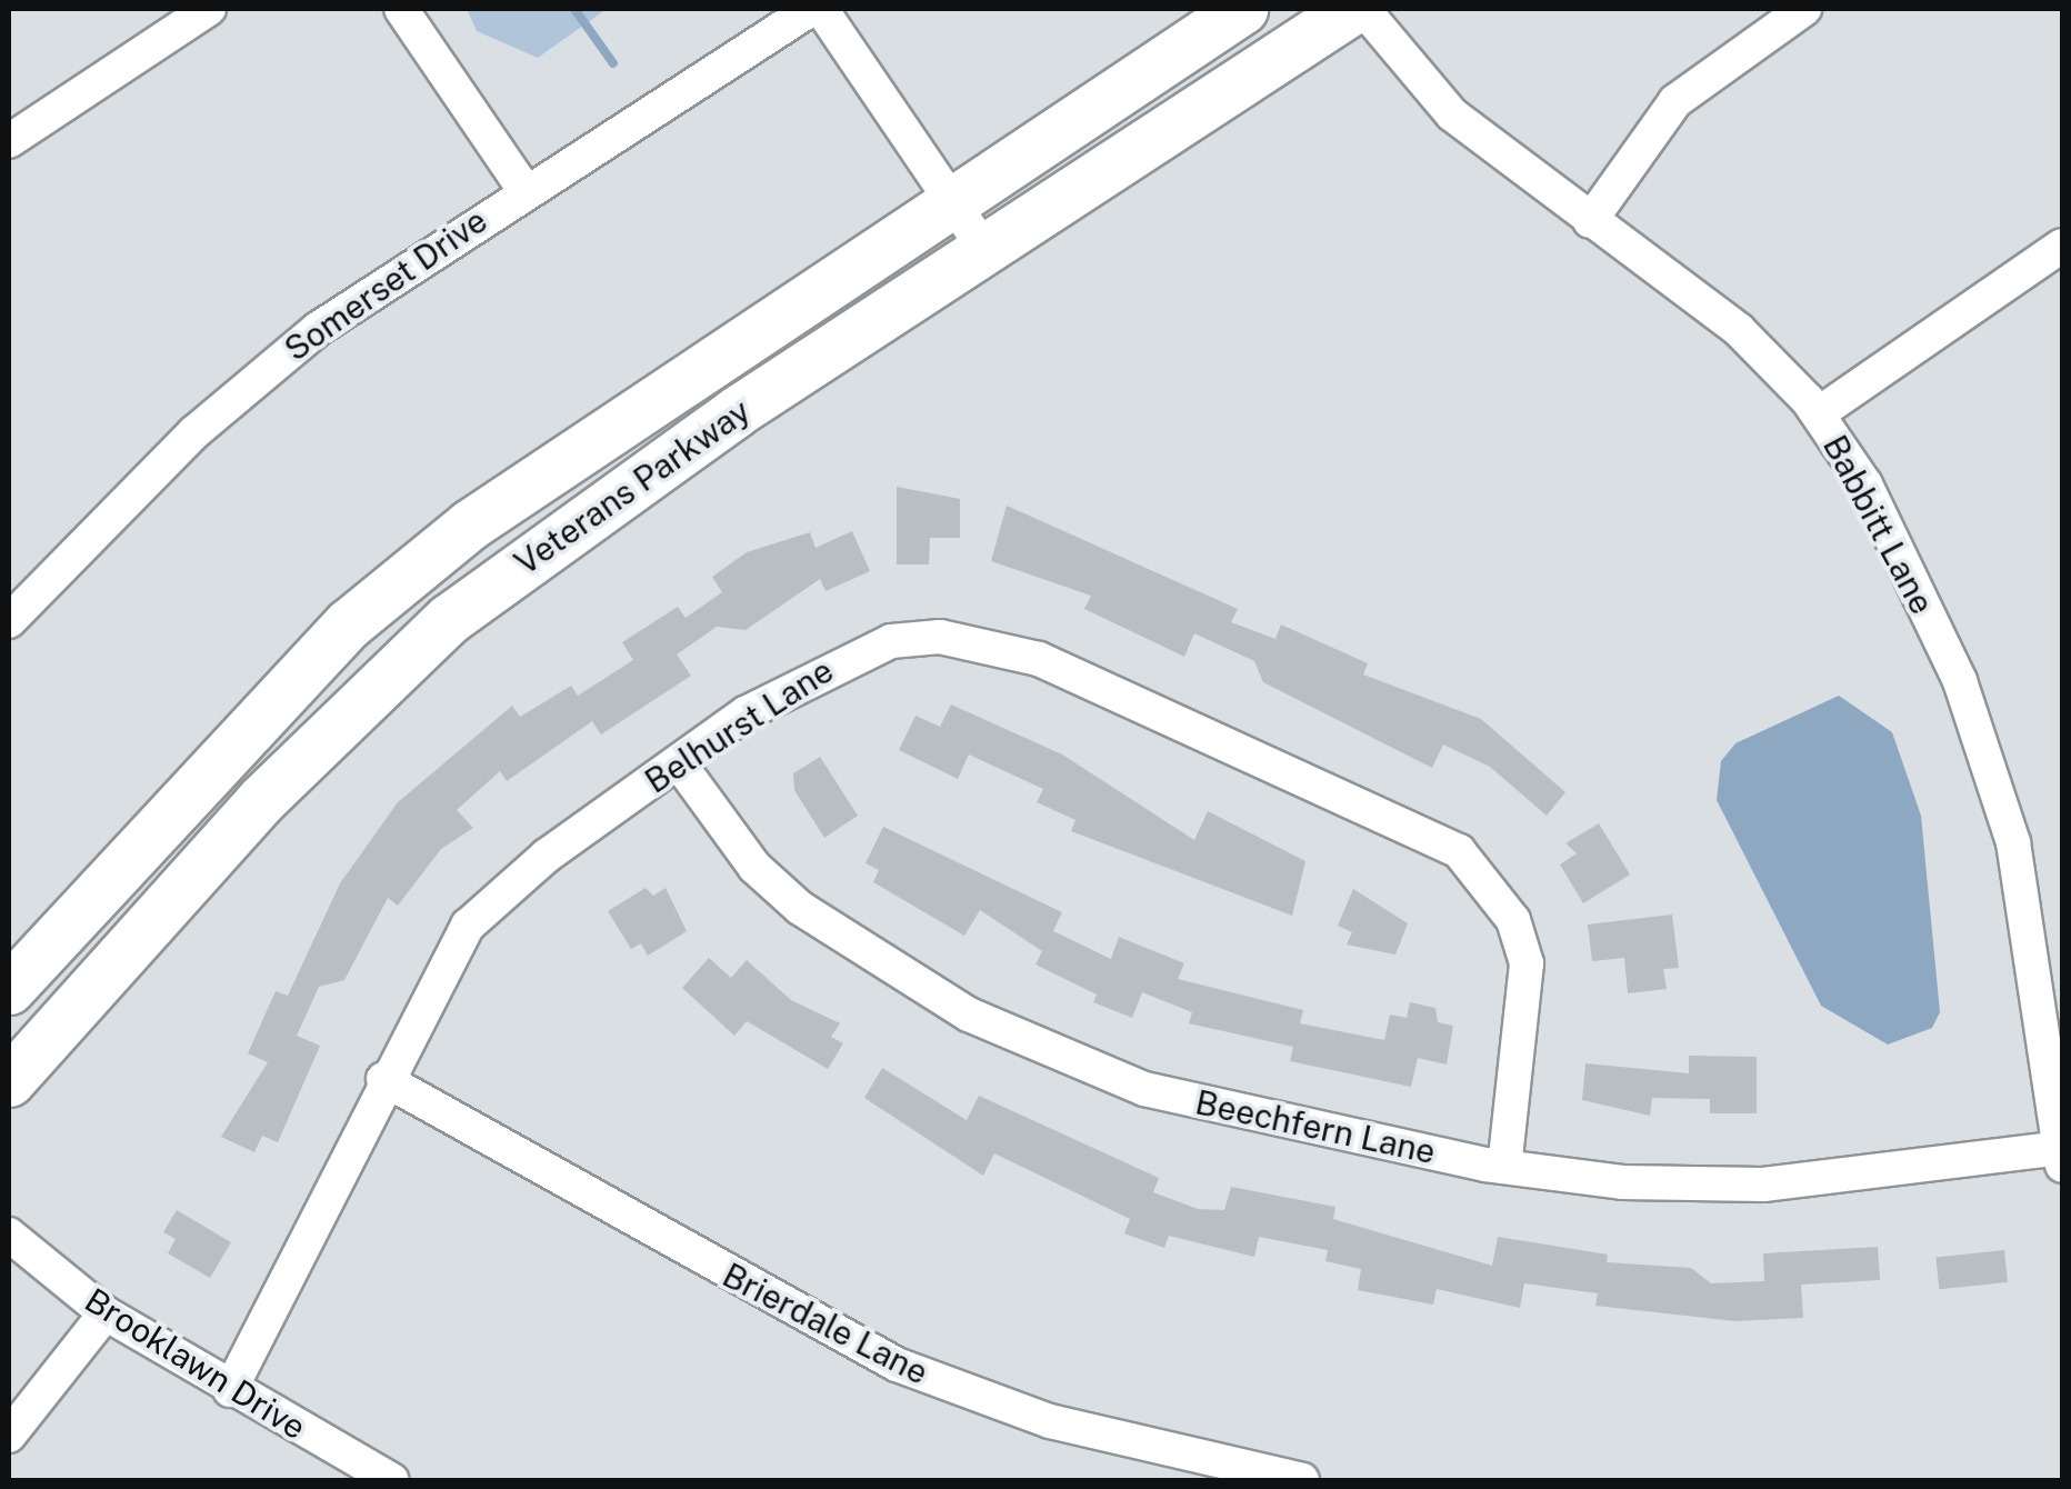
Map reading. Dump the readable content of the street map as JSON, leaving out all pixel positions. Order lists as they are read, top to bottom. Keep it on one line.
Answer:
{"streets":{"main road":["Veterans Parkway"],"street":["Somerset Drive","Babbitt Lane","Belhurst Lane","Beechfern Lane","Brierdale Lane","Brooklawn Drive"]},"crossings":[["Babbitt Lane","Beechfern Lane"],["Belhurst Lane","Beechfern Lane"],["Belhurst Lane","Brierdale Lane"],["Belhurst Lane","Brooklawn Drive"]]}
